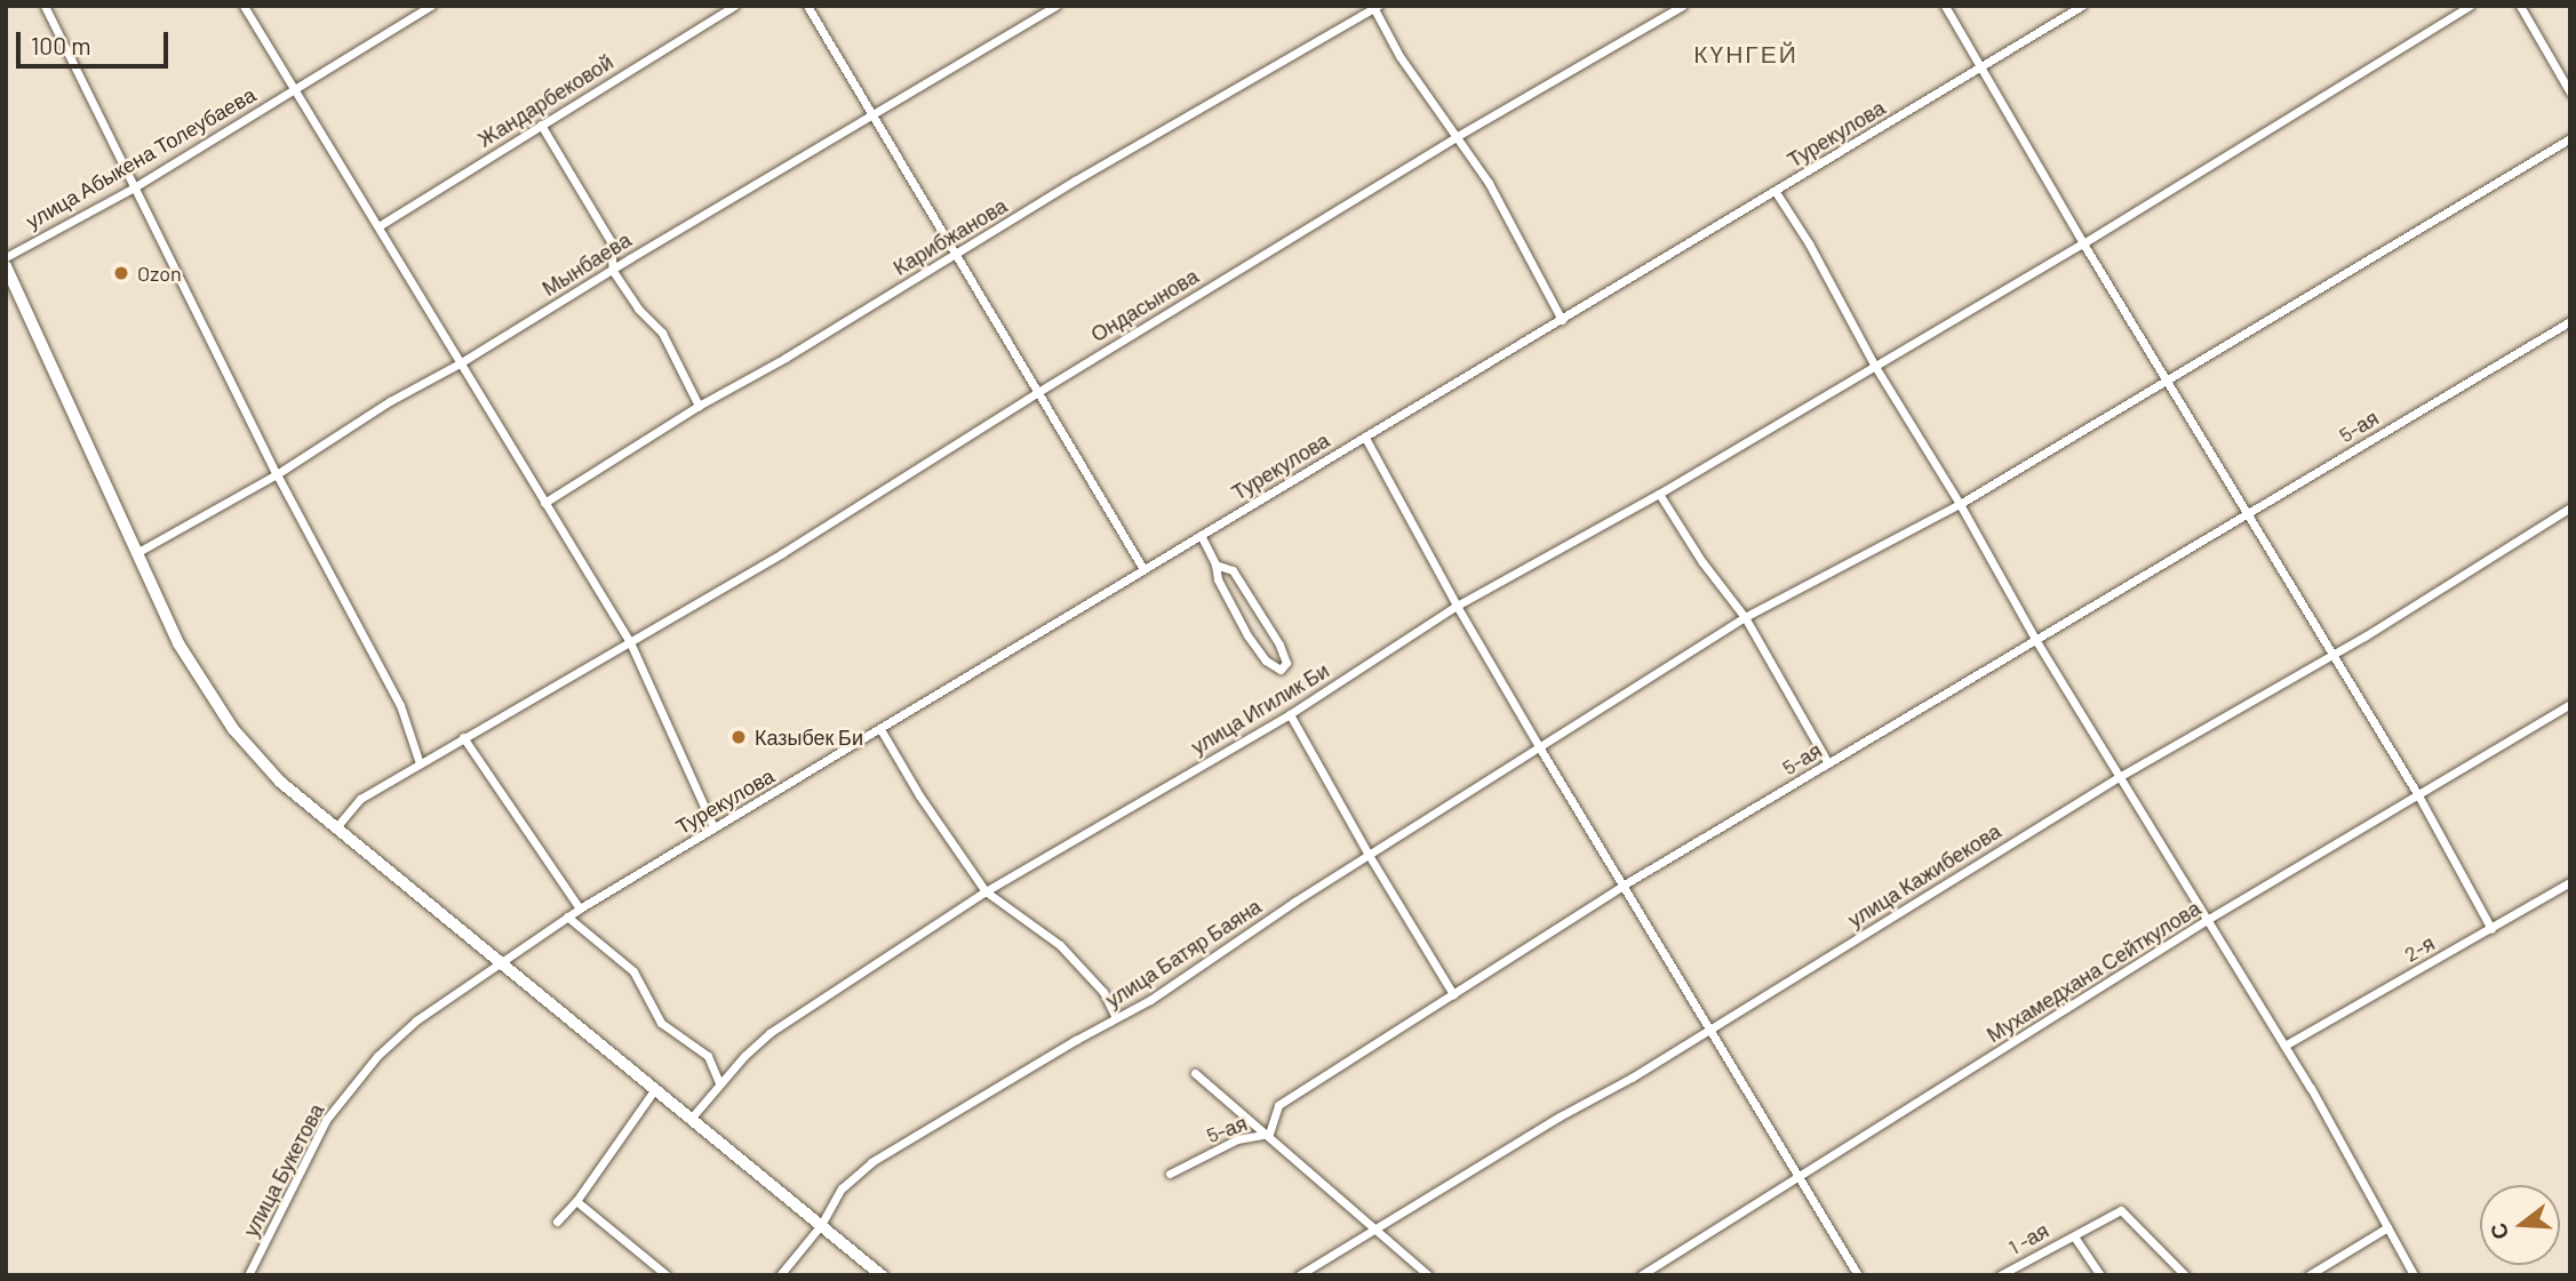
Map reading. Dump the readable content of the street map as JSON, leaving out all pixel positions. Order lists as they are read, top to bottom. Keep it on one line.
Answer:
{"streets":{"street":["Жандарбековой","Турекулова","улица Абыкена Толеубаева","Карибжанова","Мынбаева","Ондасынова","5-ая","улица Игилик Би","улица Кажибекова","2-я","улица Батяр Баяна","Мухамедхана Сейткулова","улица Букетова","1 -ая"]},"crossings":[["Турекулова","улица Букетова"]],"districts":["КҮНГЕЙ"],"places":["Ozon","Казыбек Би"],"scale_bar":"100 m","north":"left"}
